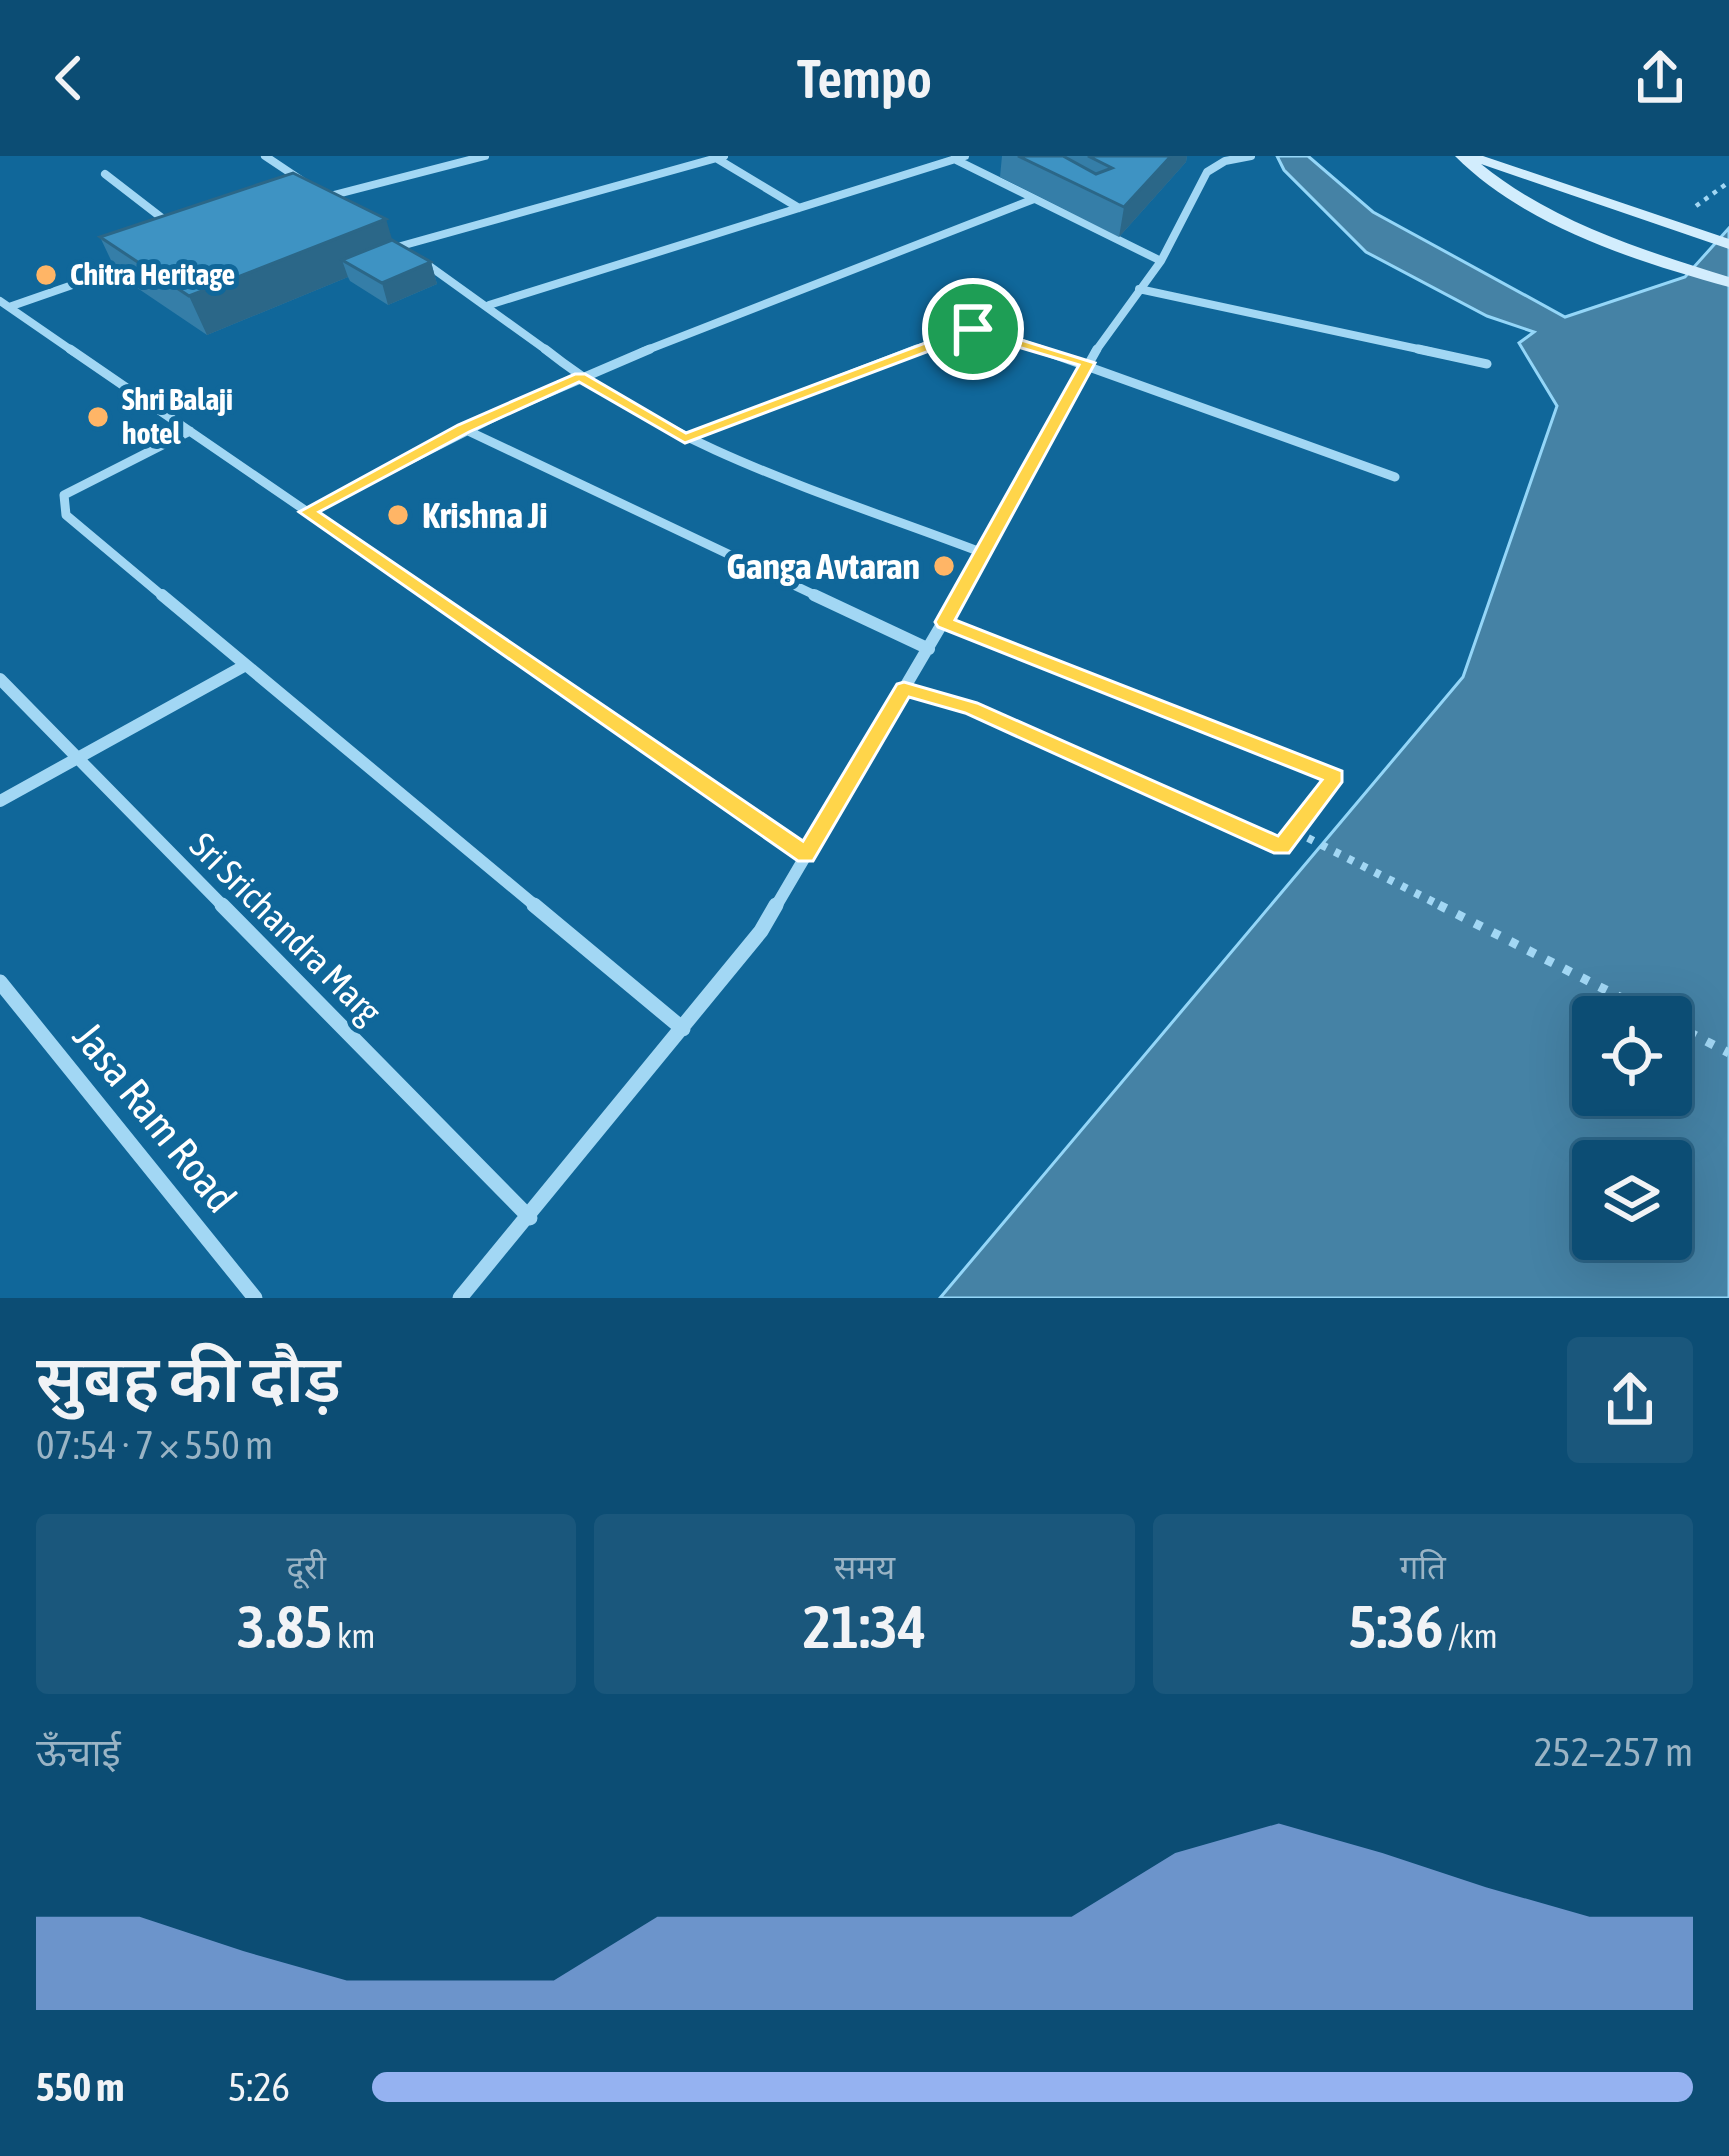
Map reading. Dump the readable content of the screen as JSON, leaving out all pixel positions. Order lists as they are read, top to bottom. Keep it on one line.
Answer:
{"streets":{"street":["Sri Srichandra Marg","Jasa Ram Road"]},"places":["Chitra Heritage","Shri Balaji hotel","Krishna Ji","Ganga Avtaran"],"page":{"header":"Tempo","heading":["सुबह की दौड़","07:54 · 7 × 550 m"],"stats":[["दूरी","3.85 km"],["समय","21:34"],["गति","5:36 /km"]],"chart":["ऊँचाई","252–257 m"],"list":[{"name":"550 m","note":"5:26"}]}}
